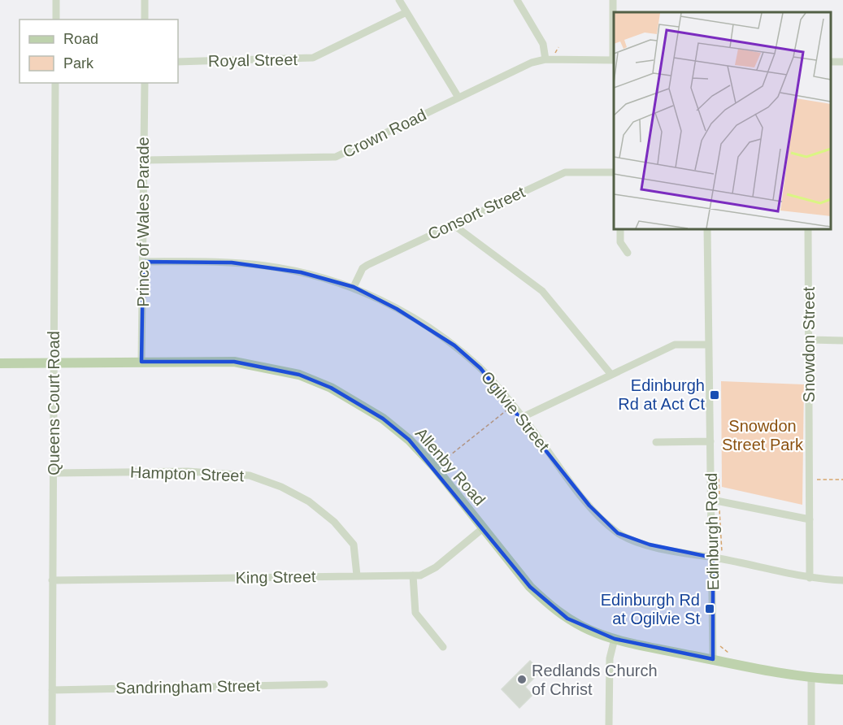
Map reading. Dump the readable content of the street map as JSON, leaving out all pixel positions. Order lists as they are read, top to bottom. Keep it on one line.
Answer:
{"streets":{"main road":["Allenby Road"],"street":["Royal Street","Crown Road","Consort Street","Prince of Wales Parade","Snowdon Street","Queens Court Road","Ogilvie Street","Hampton Street","Edinburgh Road","King Street","Sandringham Street"]},"crossings":[["Crown Road","Prince of Wales Parade"],["Consort Street","Ogilvie Street"],["Prince of Wales Parade","Ogilvie Street"],["Prince of Wales Parade","Allenby Road"],["Snowdon Street","Ogilvie Street"],["Queens Court Road","Allenby Road"],["Queens Court Road","Hampton Street"],["Queens Court Road","King Street"],["Queens Court Road","Sandringham Street"],["Ogilvie Street","Edinburgh Road"],["Allenby Road","Edinburgh Road"],["Allenby Road","King Street"],["Hampton Street","King Street"]],"parks":["Snowdon Street Park"],"places":{"transit":["Edinburgh Rd at Act Ct","Edinburgh Rd at Ogilvie St"],"other":["Redlands Church of Christ"]},"legend":["Road","Park"]}
